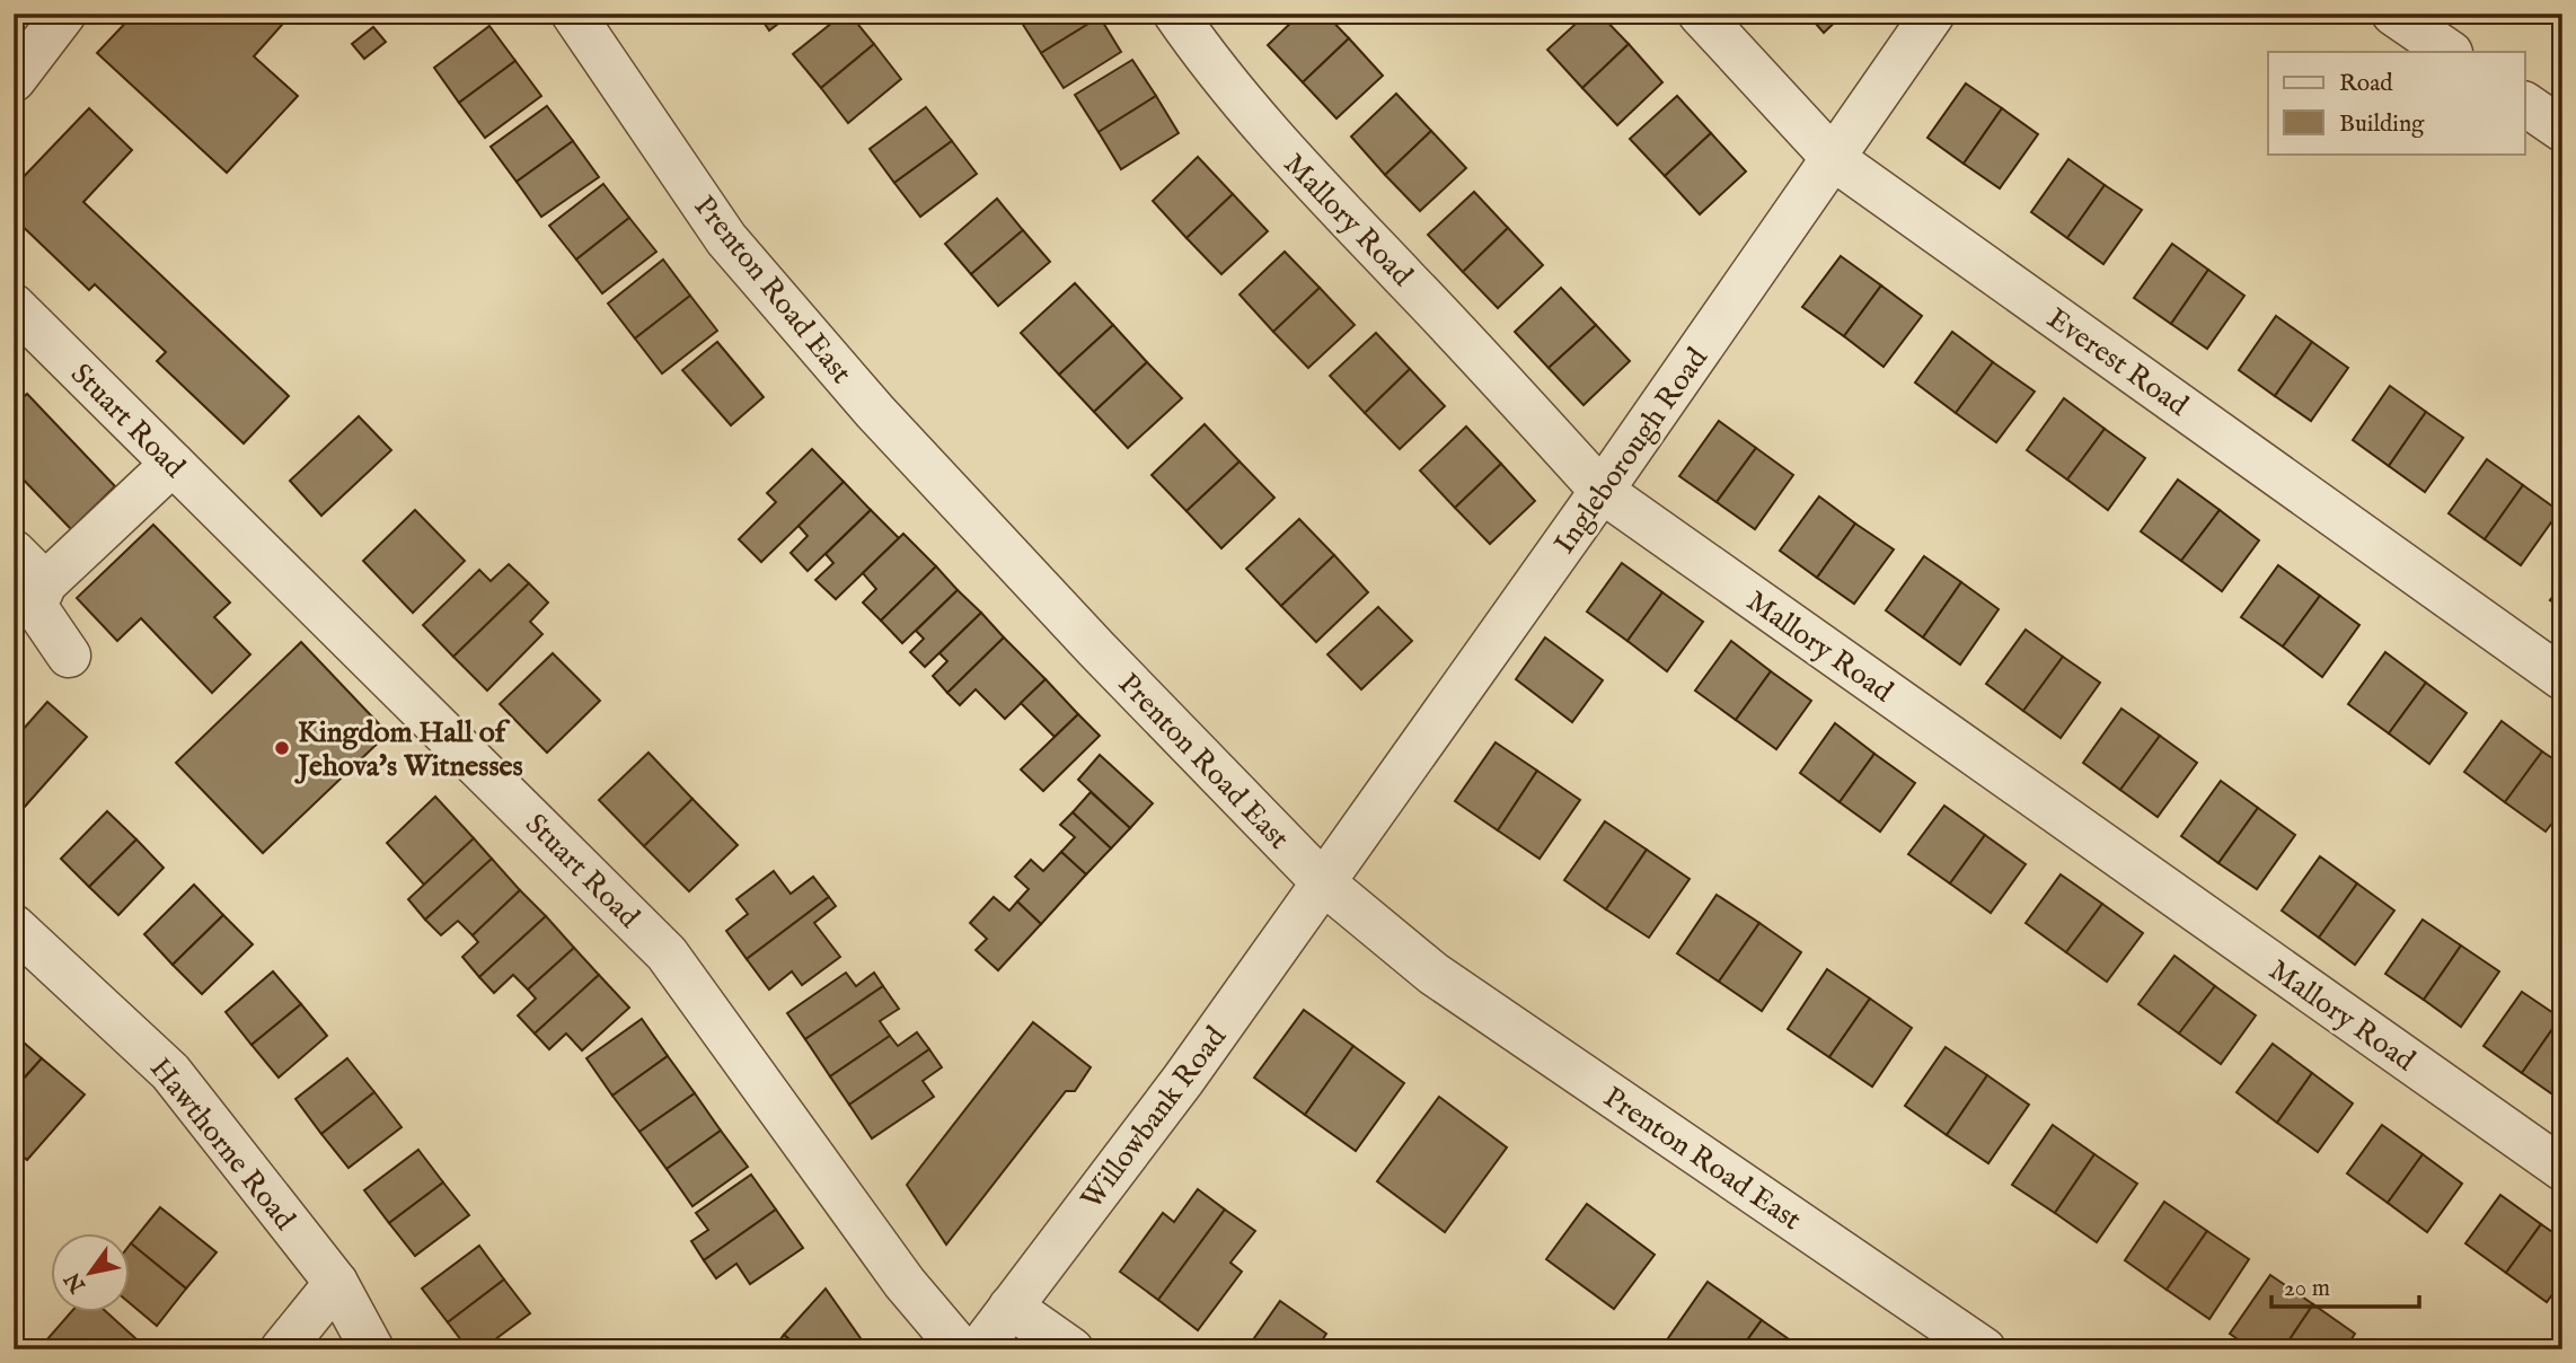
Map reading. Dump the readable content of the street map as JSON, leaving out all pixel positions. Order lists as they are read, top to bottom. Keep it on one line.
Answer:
{"streets":{"street":["Mallory Road","Prenton Road East","Everest Road","Stuart Road","Ingleborough Road","Willowbank Road","Hawthorne Road"]},"crossings":[["Mallory Road","Ingleborough Road"],["Prenton Road East","Ingleborough Road"],["Prenton Road East","Willowbank Road"],["Everest Road","Ingleborough Road"],["Ingleborough Road","Willowbank Road"]],"places":["Kingdom Hall of Jehova's Witnesses"],"legend":["Road","Building"],"scale_bar":"20 m","north":"bottom left"}
